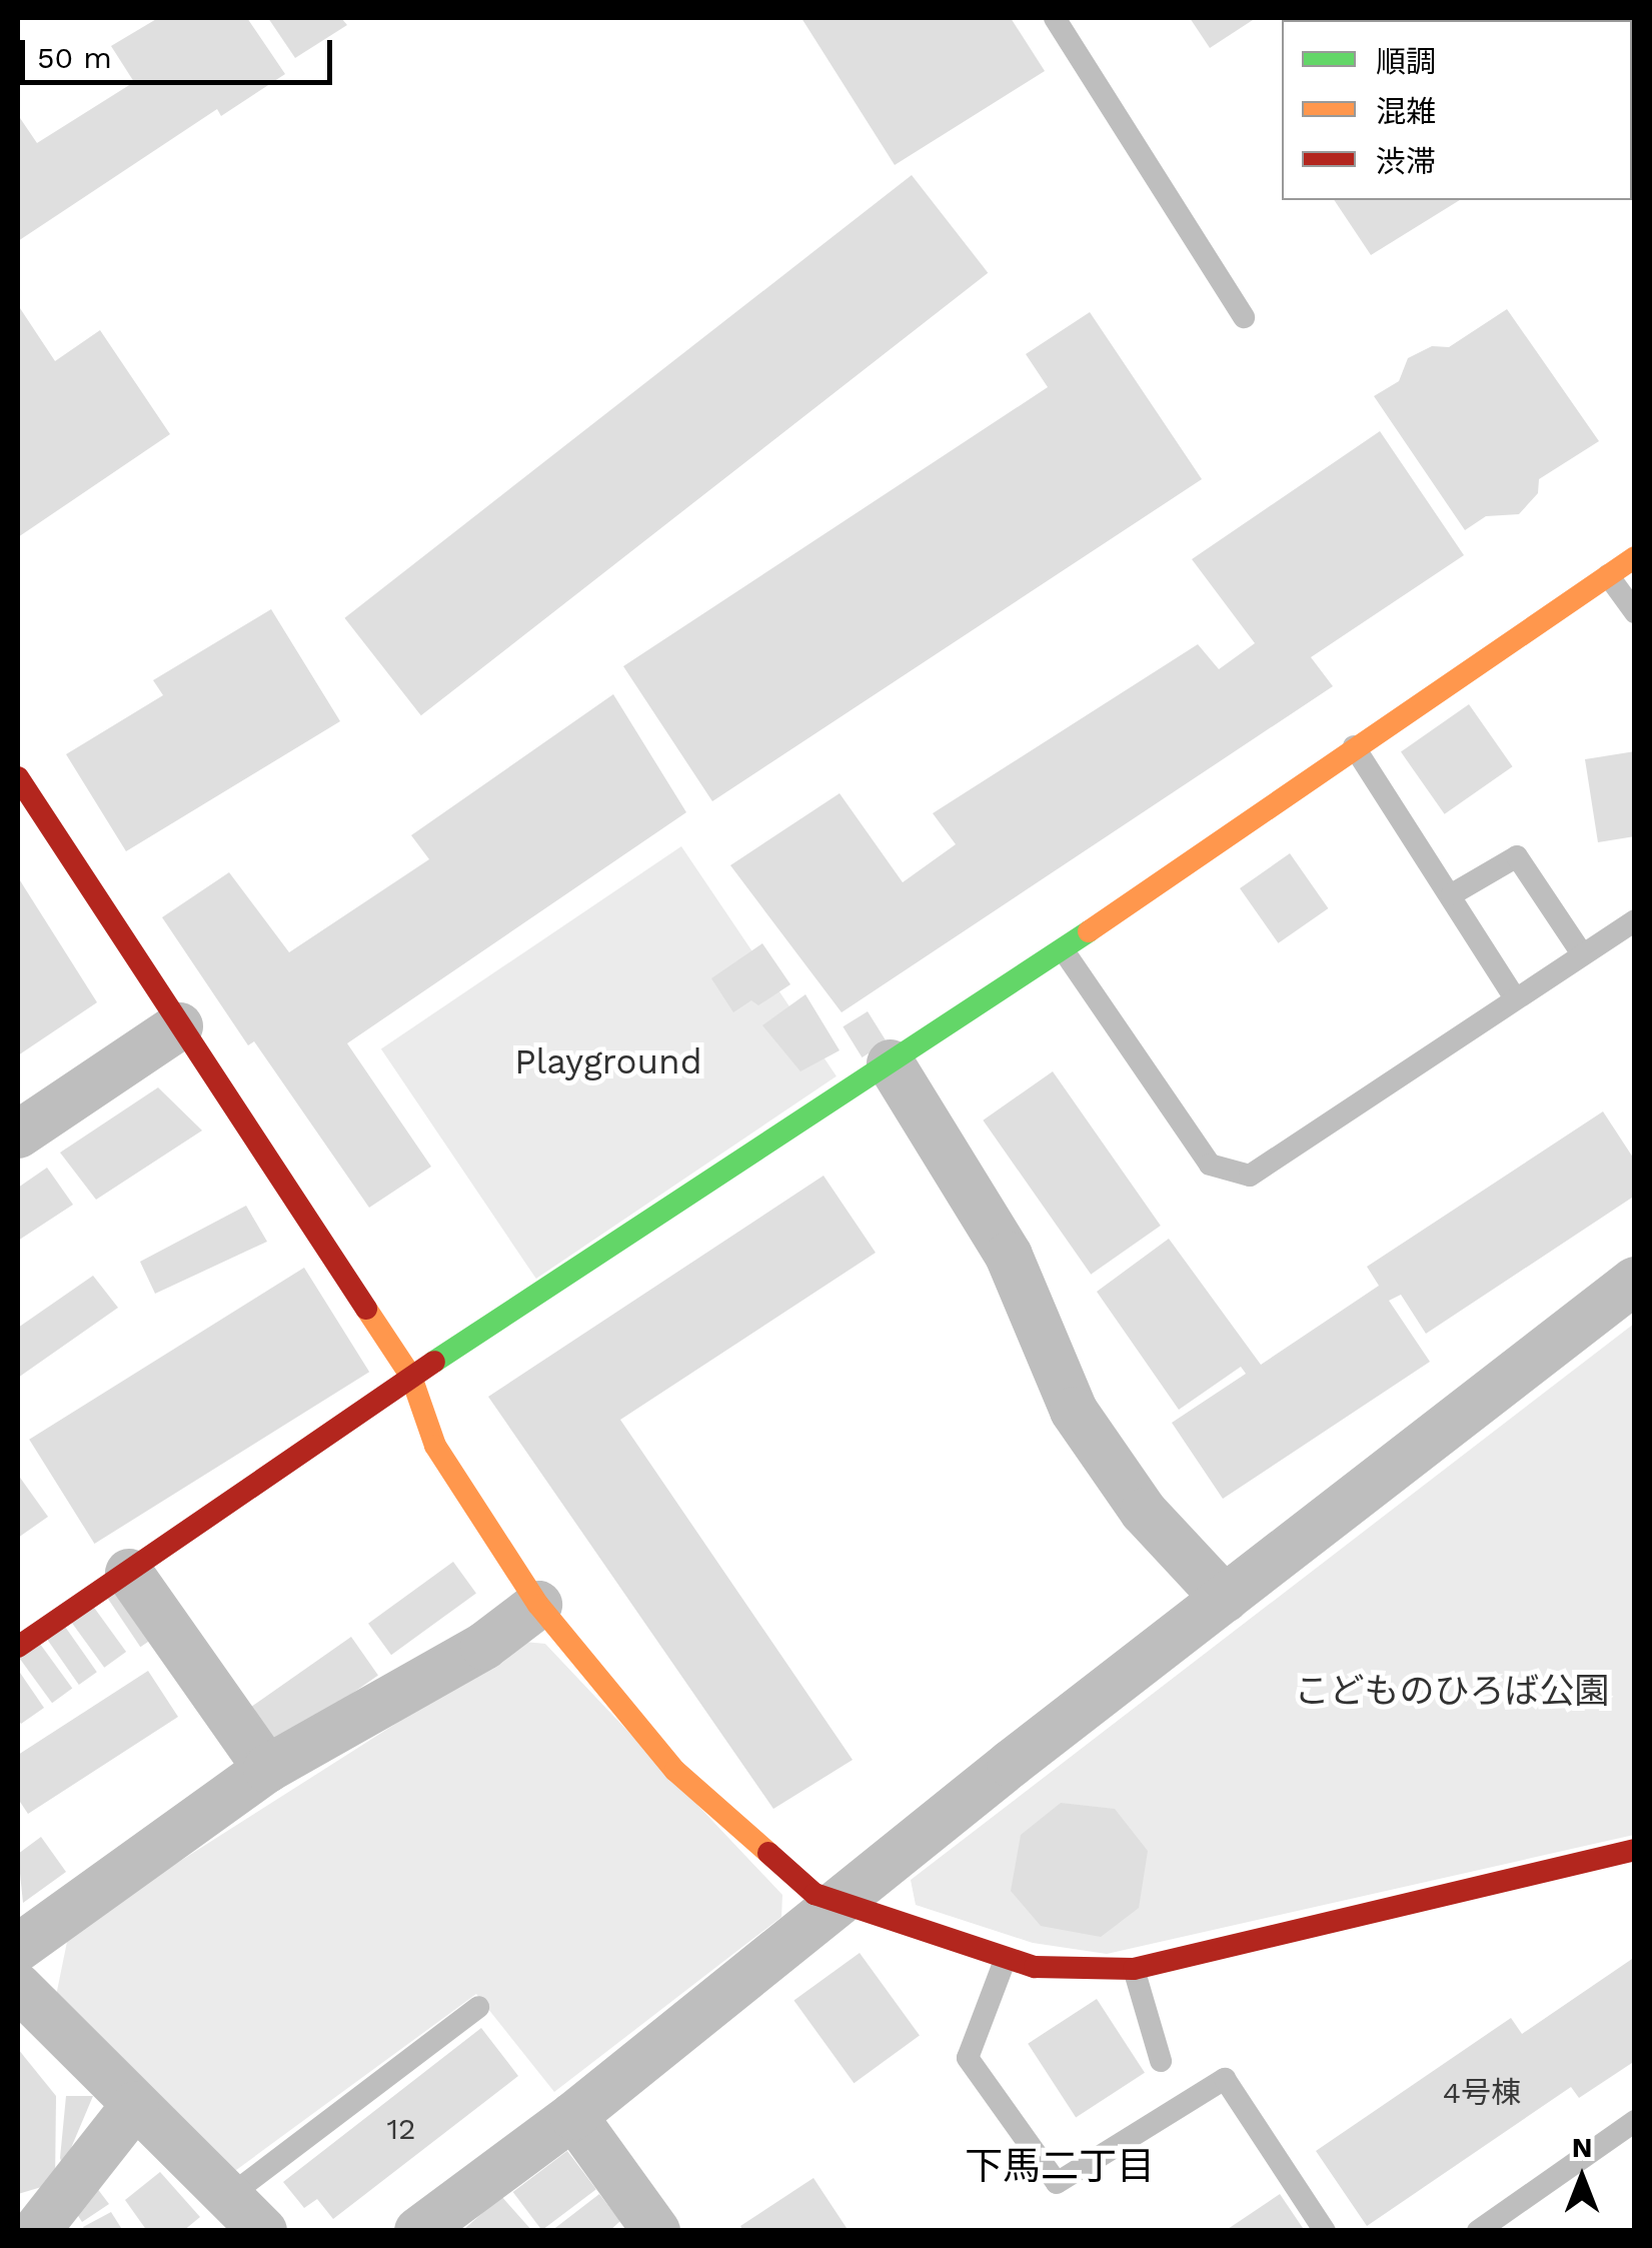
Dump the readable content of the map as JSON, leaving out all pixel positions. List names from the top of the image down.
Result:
{
  "districts": ["下馬二丁目"],
  "parks": ["Playground", "こどものひろば公園"],
  "house_numbers": ["4号棟", "12"],
  "legend": ["順調", "混雑", "渋滞"],
  "scale_bar": "50 m",
  "north": "top"
}
